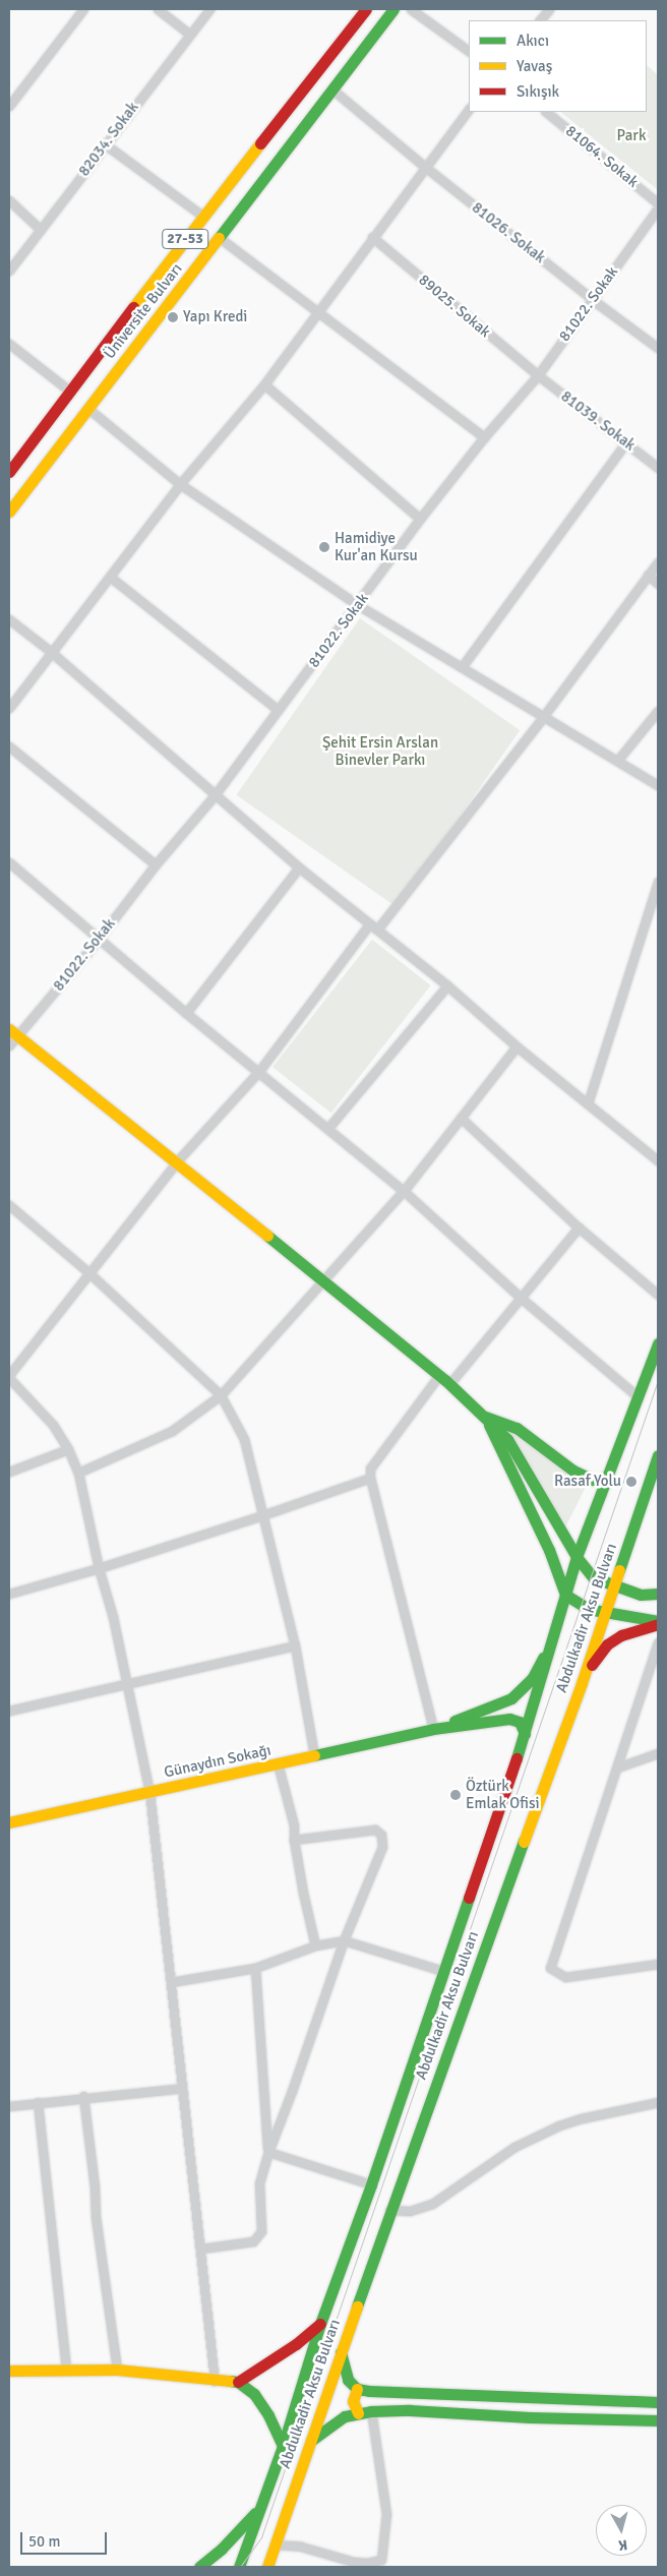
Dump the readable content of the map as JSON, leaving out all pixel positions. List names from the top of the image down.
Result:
{
  "streets": {
    "main road": [
      "27-53",
      "Üniversite Bulvarı",
      "Abdulkadir Aksu Bulvarı",
      "Günaydın Sokağı"
    ],
    "street": [
      "82034. Sokak",
      "81064. Sokak",
      "81026. Sokak",
      "81022. Sokak",
      "89025. Sokak",
      "81039. Sokak"
    ]
  },
  "crossings": [
    ["81026. Sokak", "81022. Sokak"],
    ["81026. Sokak", "Üniversite Bulvarı"],
    ["81022. Sokak", "89025. Sokak"],
    ["81022. Sokak", "81039. Sokak"],
    ["89025. Sokak", "81039. Sokak"]
  ],
  "parks": ["Park", "Şehit Ersin Arslan Binevler Parkı"],
  "places": [
    "Yapı Kredi",
    "Hamidiye Kur'an Kursu",
    "Rasaf Yolu",
    "Öztürk Emlak Ofisi"
  ],
  "legend": ["Akıcı", "Yavaş", "Sıkışık"],
  "scale_bar": "50 m",
  "north": "bottom"
}
